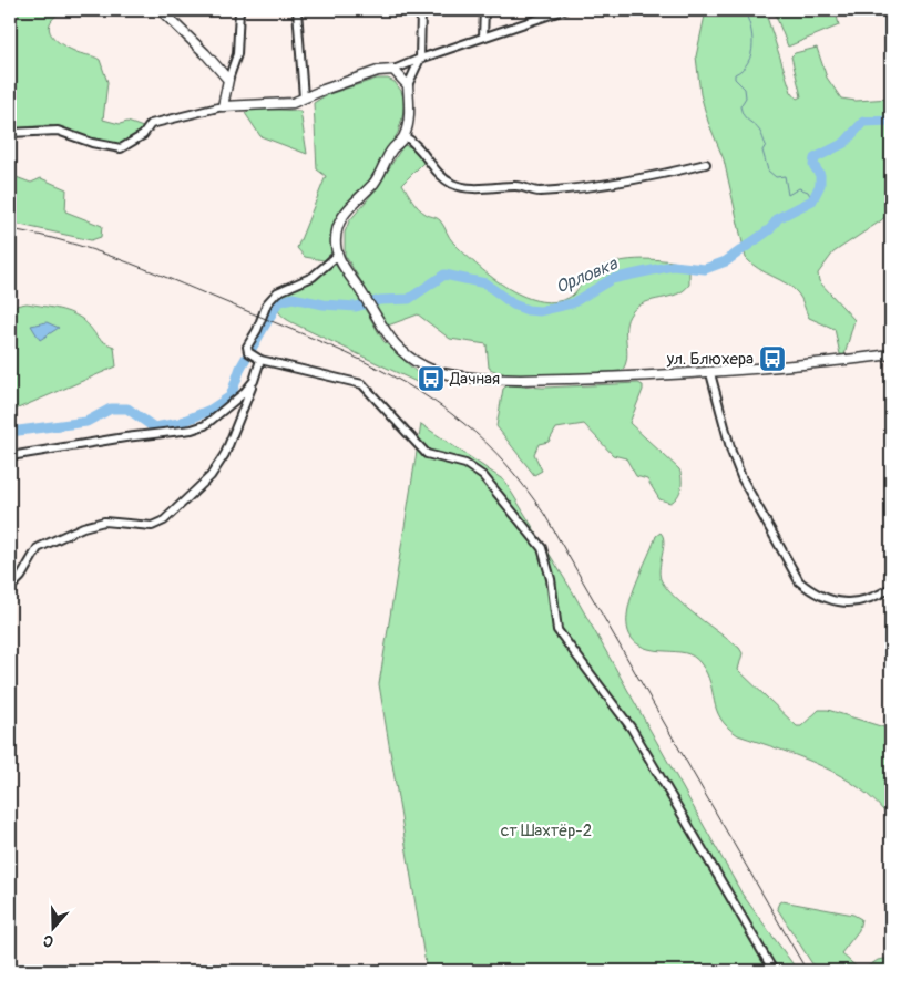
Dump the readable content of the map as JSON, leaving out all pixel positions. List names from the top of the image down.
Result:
{
  "water": ["Орловка"],
  "parks": ["ст Шахтёр-2"],
  "places": {
    "bus stop": ["ул. Блюхера", "Дачная"]
  },
  "north": "bottom"
}
